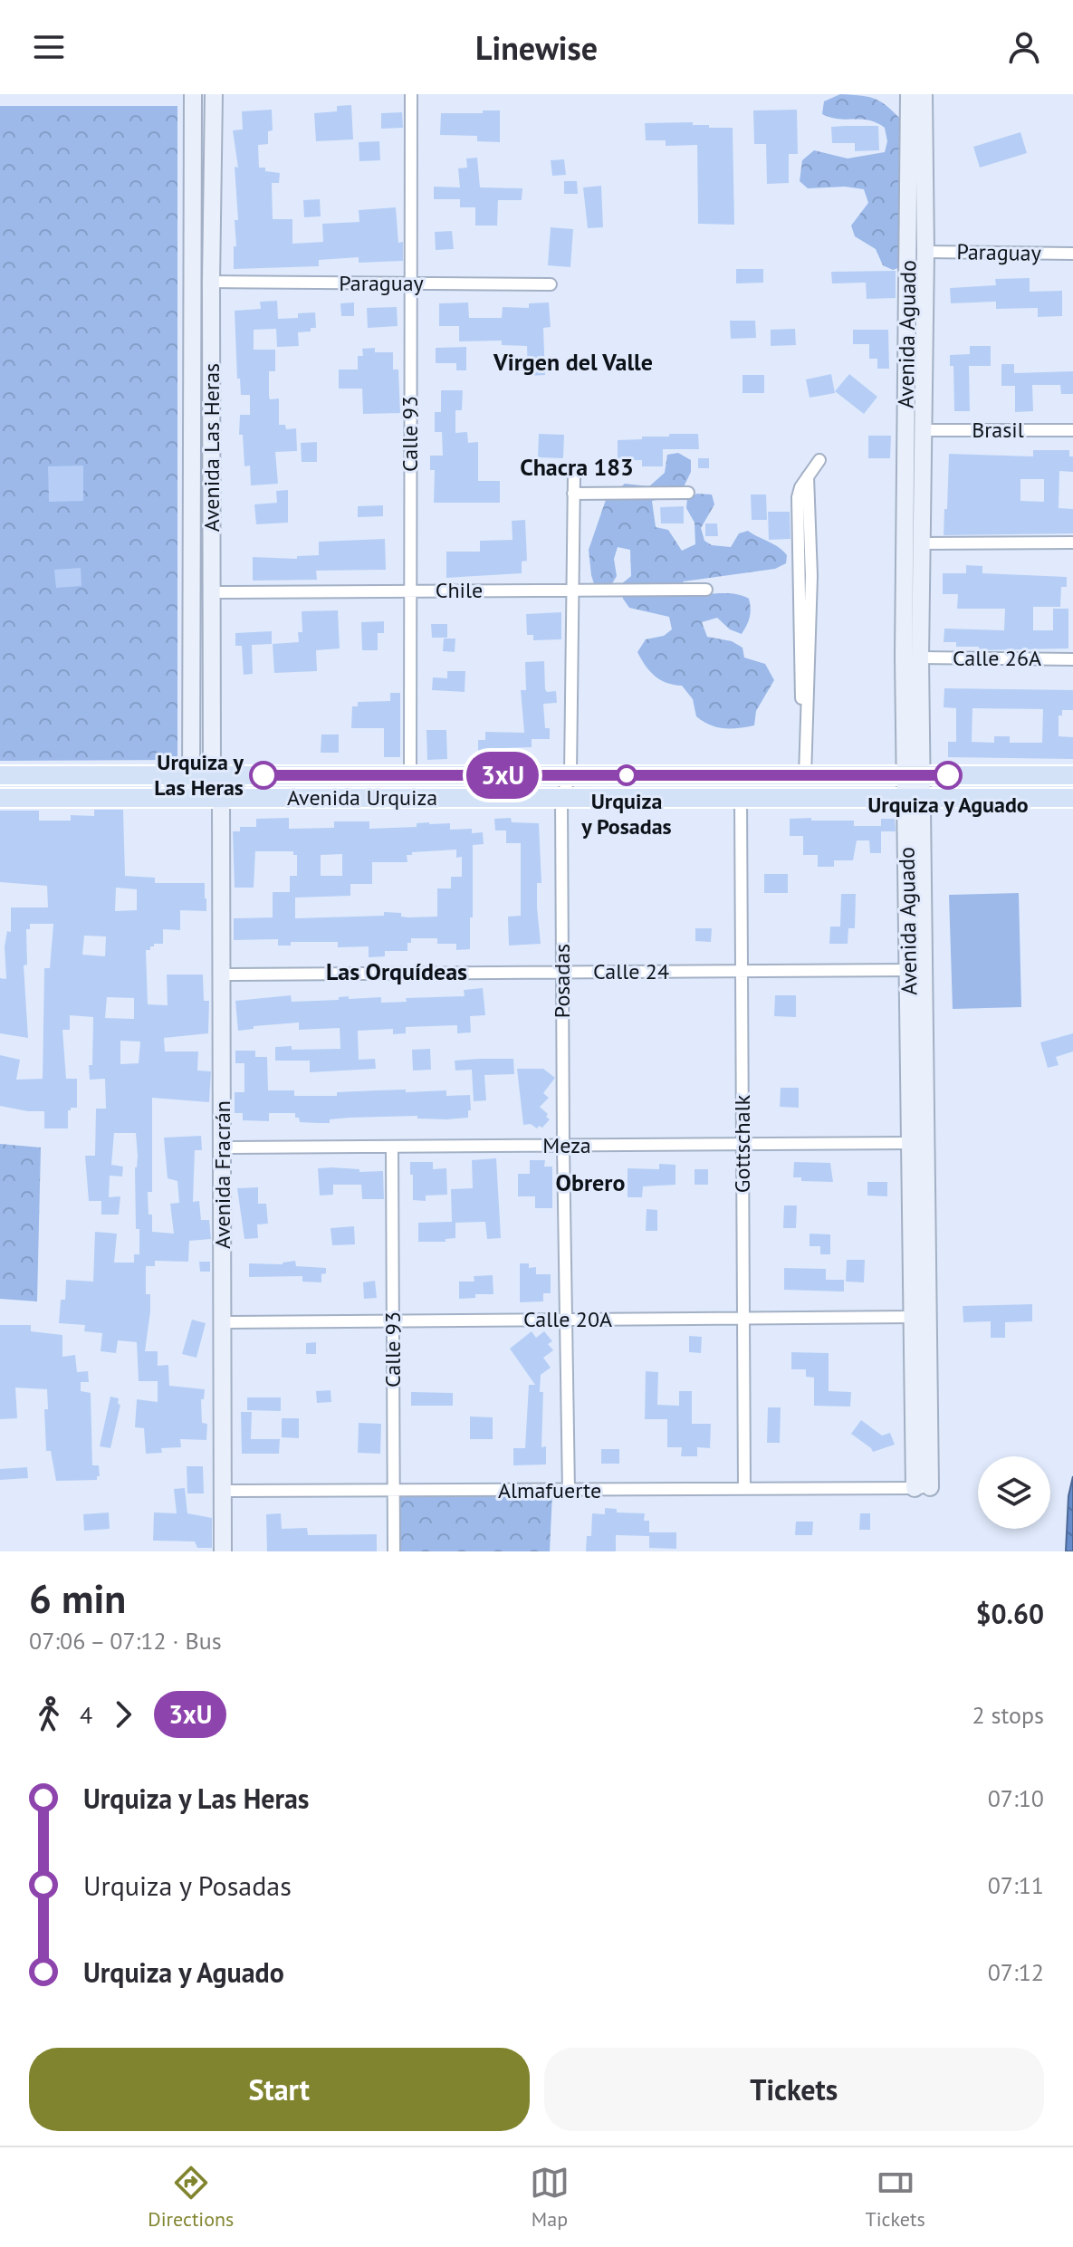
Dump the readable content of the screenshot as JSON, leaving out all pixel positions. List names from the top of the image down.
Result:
{
  "streets": {
    "main road": [
      "Avenida Aguado",
      "Avenida Las Heras",
      "Avenida Urquiza",
      "Avenida Fracrán"
    ],
    "street": [
      "Paraguay",
      "Brasil",
      "Calle 93",
      "Chile",
      "Calle 26A",
      "Calle 24",
      "Posadas",
      "Gottschalk",
      "Meza",
      "Calle 20A",
      "Almafuerte"
    ]
  },
  "crossings": [
    ["Paraguay", "Avenida Aguado"],
    ["Paraguay", "Calle 93"],
    ["Paraguay", "Avenida Las Heras"],
    ["Avenida Aguado", "Brasil"],
    ["Avenida Aguado", "Calle 26A"],
    ["Avenida Aguado", "Avenida Urquiza"],
    ["Avenida Aguado", "Calle 24"],
    ["Avenida Aguado", "Meza"],
    ["Avenida Aguado", "Calle 20A"],
    ["Avenida Aguado", "Almafuerte"],
    ["Calle 93", "Chile"],
    ["Calle 93", "Avenida Urquiza"],
    ["Calle 93", "Meza"],
    ["Calle 93", "Calle 20A"],
    ["Calle 93", "Almafuerte"],
    ["Avenida Las Heras", "Chile"],
    ["Avenida Las Heras", "Avenida Urquiza"],
    ["Avenida Las Heras", "Avenida Fracrán"],
    ["Chile", "Posadas"],
    ["Avenida Urquiza", "Posadas"],
    ["Avenida Urquiza", "Gottschalk"],
    ["Avenida Urquiza", "Avenida Fracrán"],
    ["Calle 24", "Posadas"],
    ["Calle 24", "Gottschalk"],
    ["Calle 24", "Avenida Fracrán"],
    ["Posadas", "Meza"],
    ["Posadas", "Calle 20A"],
    ["Posadas", "Almafuerte"],
    ["Gottschalk", "Meza"],
    ["Gottschalk", "Calle 20A"],
    ["Gottschalk", "Almafuerte"],
    ["Meza", "Avenida Fracrán"],
    ["Avenida Fracrán", "Calle 20A"],
    ["Avenida Fracrán", "Almafuerte"]
  ],
  "districts": [
    "Virgen del Valle",
    "Chacra 183",
    "Las Orquídeas",
    "Obrero"
  ],
  "places": ["Urquiza y Las Heras", "Urquiza y Posadas", "Urquiza y Aguado"],
  "lines": ["bus line 3xU"],
  "page": {
    "header": "Linewise",
    "on_map": "3xU",
    "heading": ["6 min", "07:06 – 07:12 · Bus", "$0.60"],
    "legs": ["4", "3xU", "2 stops"],
    "list": [
      {
        "name": "Urquiza y Las Heras",
        "value": "07:10"
      },
      {
        "name": "Urquiza y Posadas",
        "value": "07:11"
      },
      {
        "name": "Urquiza y Aguado",
        "value": "07:12"
      }
    ],
    "buttons": ["Start", "Tickets"],
    "tabs": ["Directions", "Map", "Tickets"]
  }
}
